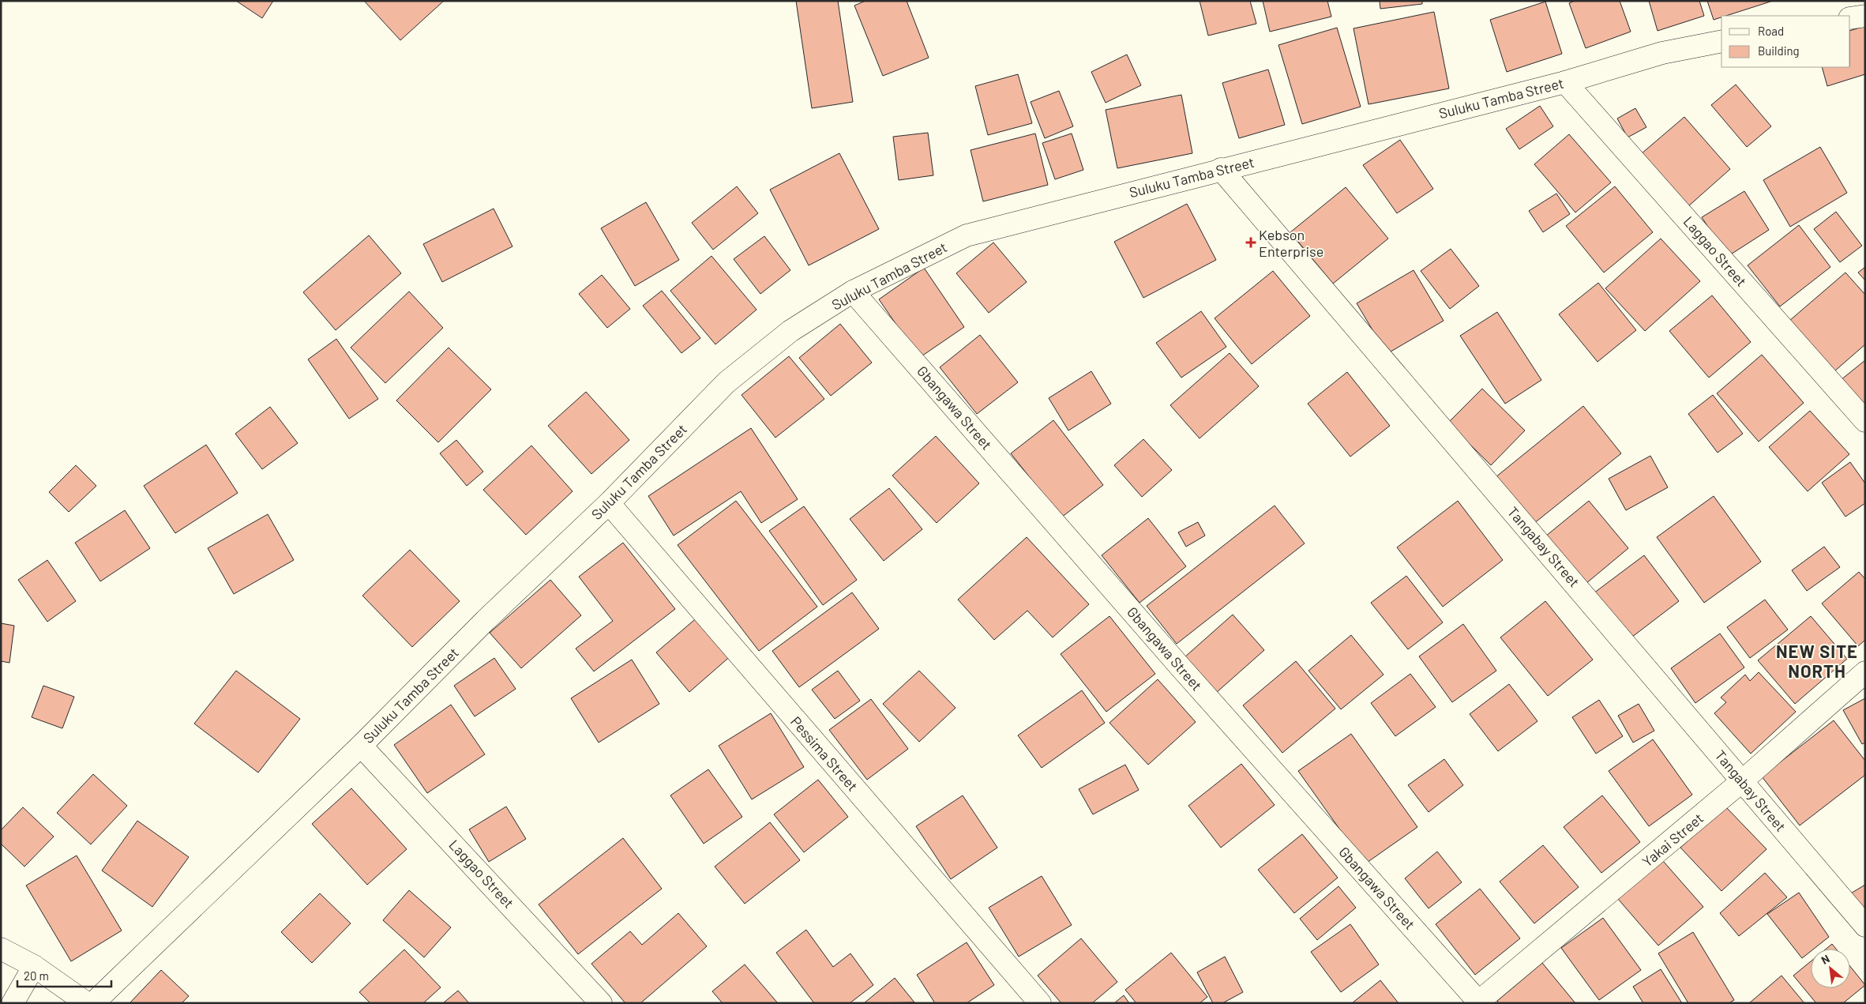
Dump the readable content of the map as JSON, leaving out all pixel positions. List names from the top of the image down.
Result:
{
  "streets": {
    "street": [
      "Suluku Tamba Street",
      "Laggao Street",
      "Gbangawa Street",
      "Tangabay Street",
      "Pessima Street",
      "Yakai Street"
    ]
  },
  "crossings": [
    ["Suluku Tamba Street", "Laggao Street"],
    ["Suluku Tamba Street", "Gbangawa Street"],
    ["Suluku Tamba Street", "Tangabay Street"],
    ["Suluku Tamba Street", "Pessima Street"],
    ["Gbangawa Street", "Yakai Street"],
    ["Tangabay Street", "Yakai Street"]
  ],
  "districts": ["NEW SITE NORTH"],
  "places": {
    "health": ["Kebson Enterprise"]
  },
  "legend": ["Road", "Building"],
  "scale_bar": "20 m",
  "north": "top left"
}
